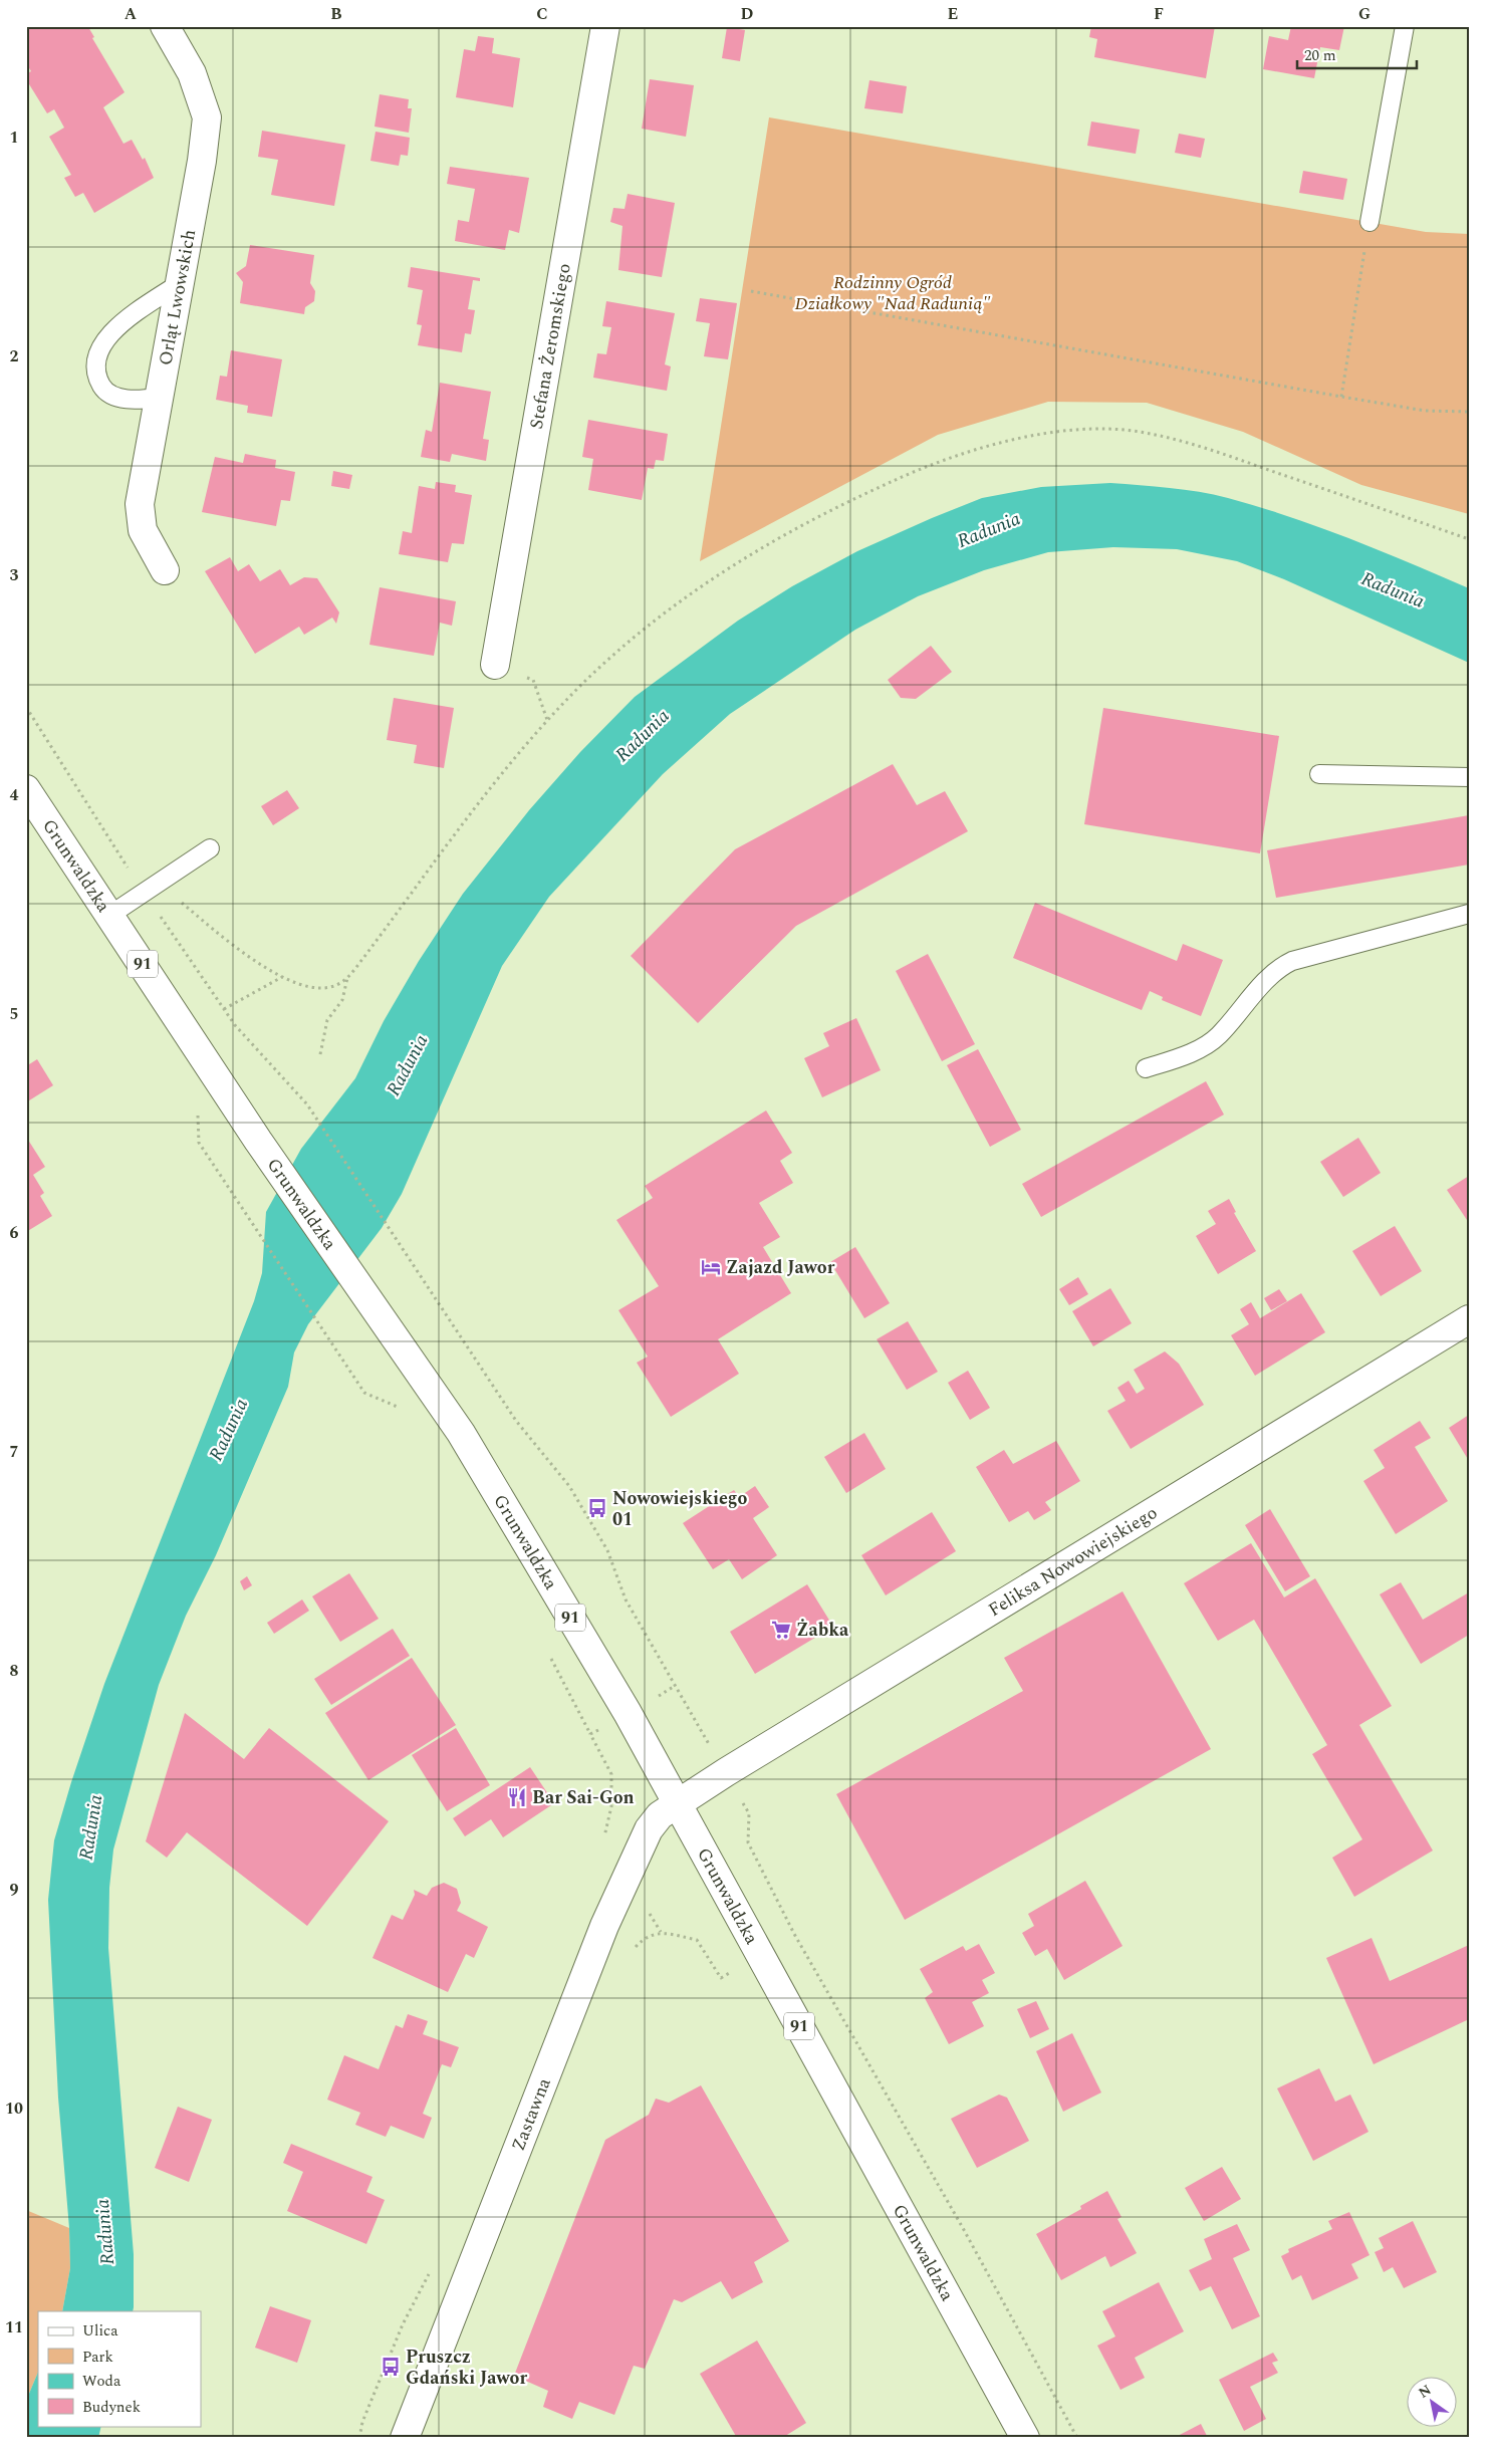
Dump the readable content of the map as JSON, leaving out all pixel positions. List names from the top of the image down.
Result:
{
  "streets": {
    "main road": [
      "Orląt Lwowskich",
      "Stefana Żeromskiego",
      "Grunwaldzka",
      "91",
      "Feliksa Nowowiejskiego",
      "Zastawna"
    ]
  },
  "crossings": [
    ["Grunwaldzka", "Feliksa Nowowiejskiego"],
    ["Grunwaldzka", "Zastawna"],
    ["Feliksa Nowowiejskiego", "Zastawna"]
  ],
  "water": ["Radunia"],
  "parks": ["Rodzinny Ogród Działkowy \"Nad Radunią\""],
  "places": {
    "hotel": ["Zajazd Jawor"],
    "bus stop": ["Nowowiejskiego 01", "Pruszcz Gdański Jawor"],
    "supermarket": ["Żabka"],
    "restaurant": ["Bar Sai-Gon"]
  },
  "legend": [
    "Ulica",
    "Park",
    "Woda",
    "Budynek"
  ],
  "scale_bar": "20 m",
  "north": "top left",
  "grid": {
    "columns": [
      "A",
      "B",
      "C",
      "D",
      "E",
      "F",
      "G"
    ],
    "rows": [
      "1",
      "2",
      "3",
      "4",
      "5",
      "6",
      "7",
      "8",
      "9",
      "10",
      "11"
    ]
  }
}
